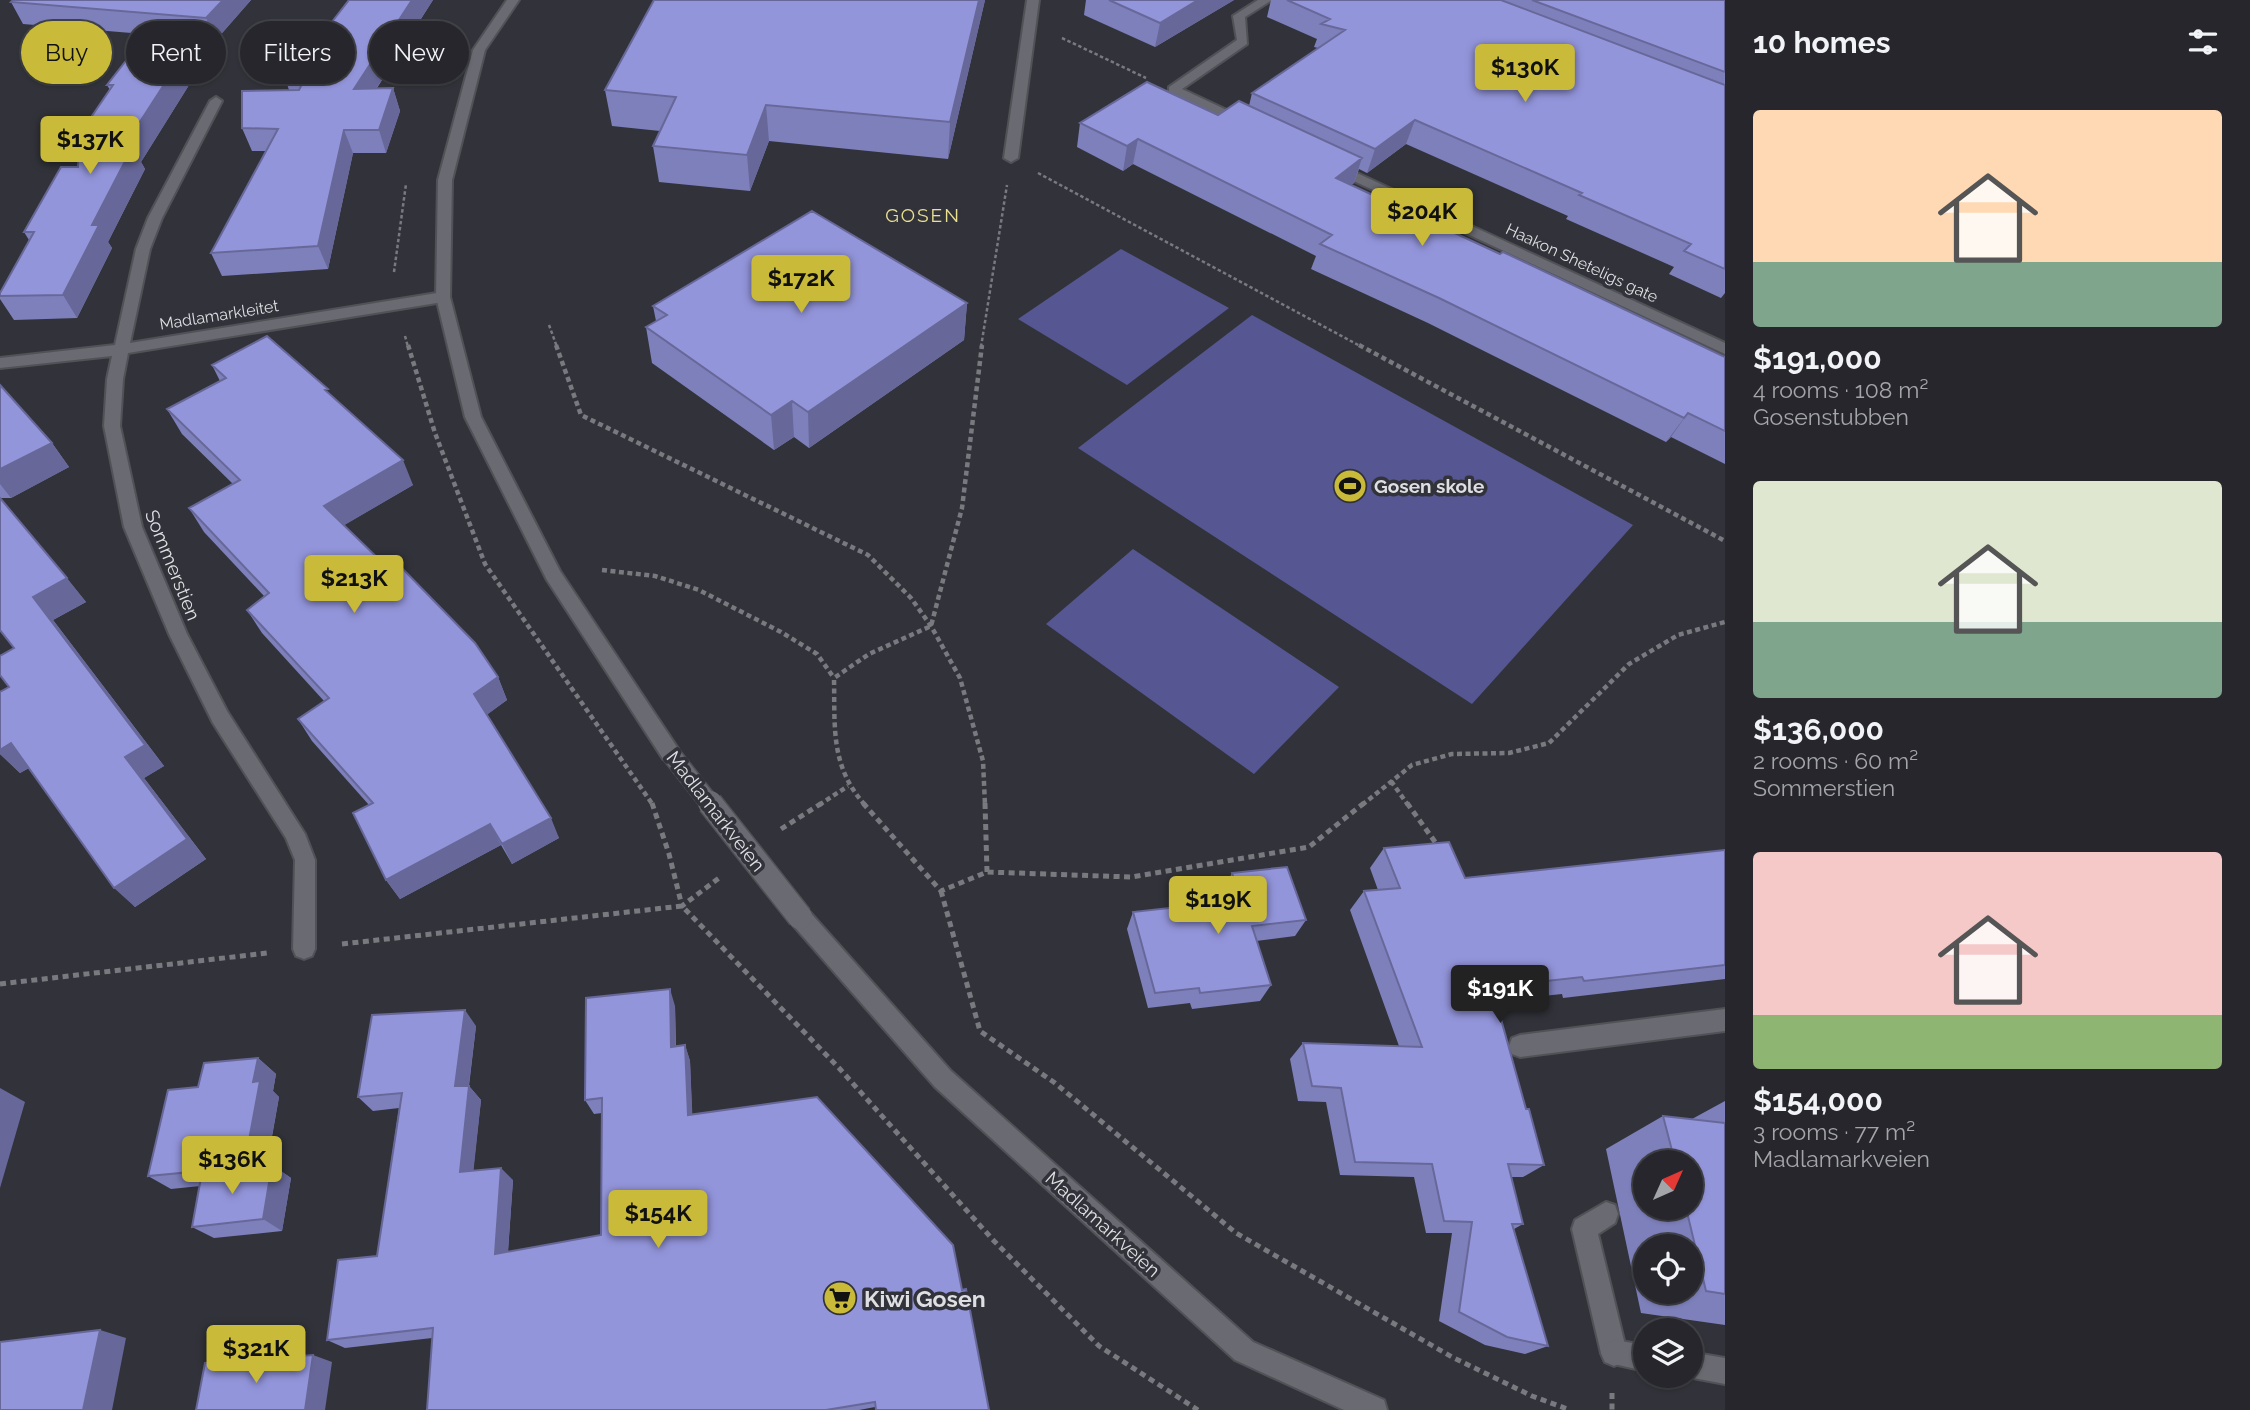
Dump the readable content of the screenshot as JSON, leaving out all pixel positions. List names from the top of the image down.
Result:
{
  "streets": {
    "street": [
      "Haakon Sheteligs gate",
      "Madlamarkleitet",
      "Sommerstien",
      "Madlamarkveien"
    ]
  },
  "crossings": [
    ["Madlamarkleitet", "Sommerstien"],
    ["Madlamarkleitet", "Madlamarkveien"]
  ],
  "districts": ["GOSEN"],
  "places": {
    "sports": ["Gosen skole"],
    "supermarket": ["Kiwi Gosen"]
  },
  "north": "top right",
  "page": {
    "heading": "10 homes",
    "chip": [
      "Buy",
      "Rent",
      "Filters",
      "New"
    ],
    "price": [
      "$130K",
      "$137K",
      "$204K",
      "$172K",
      "$213K",
      "$119K",
      "$191K",
      "$136K",
      "$154K",
      "$321K"
    ],
    "list": [
      {
        "name": "$191,000",
        "note": "4 rooms · 108 m² · Gosenstubben"
      },
      {
        "name": "$136,000",
        "note": "2 rooms · 60 m² · Sommerstien"
      },
      {
        "name": "$154,000",
        "note": "3 rooms · 77 m² · Madlamarkveien"
      }
    ]
  }
}
